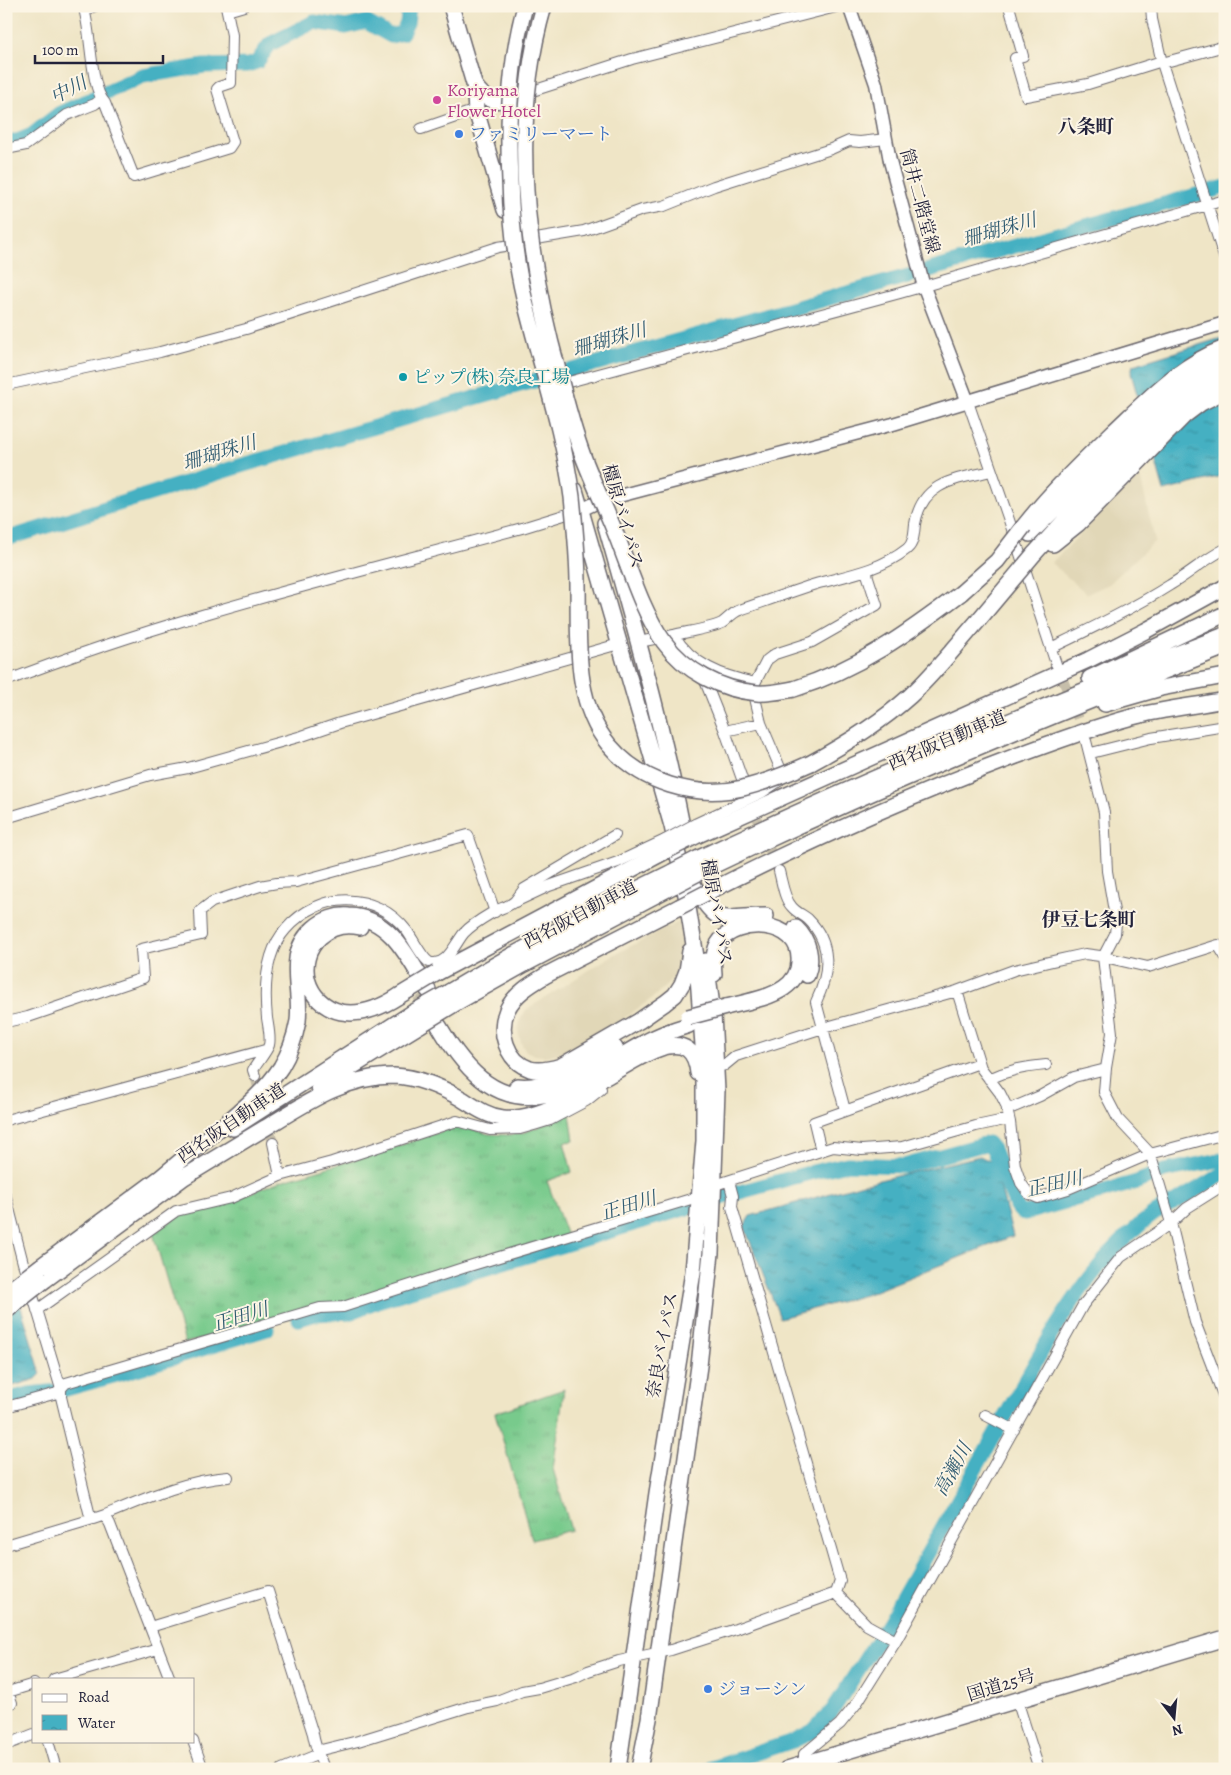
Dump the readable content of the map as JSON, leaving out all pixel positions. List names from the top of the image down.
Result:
{
  "streets": {
    "highway": [
      "橿原バイパス",
      "西名阪自動車道",
      "奈良バイパス",
      "国道25号"
    ],
    "main road": ["筒井二階堂線"]
  },
  "crossings": [
    ["橿原バイパス", "奈良バイパス"]
  ],
  "districts": ["八条町", "伊豆七条町"],
  "water": [
    "中川",
    "珊瑚珠川",
    "正田川",
    "高瀬川"
  ],
  "places": [
    "Koriyama Flower Hotel",
    "ファミリーマート",
    "ピップ(株) 奈良工場",
    "ジョーシン"
  ],
  "legend": ["Road", "Water"],
  "scale_bar": "100 m",
  "north": "bottom"
}
